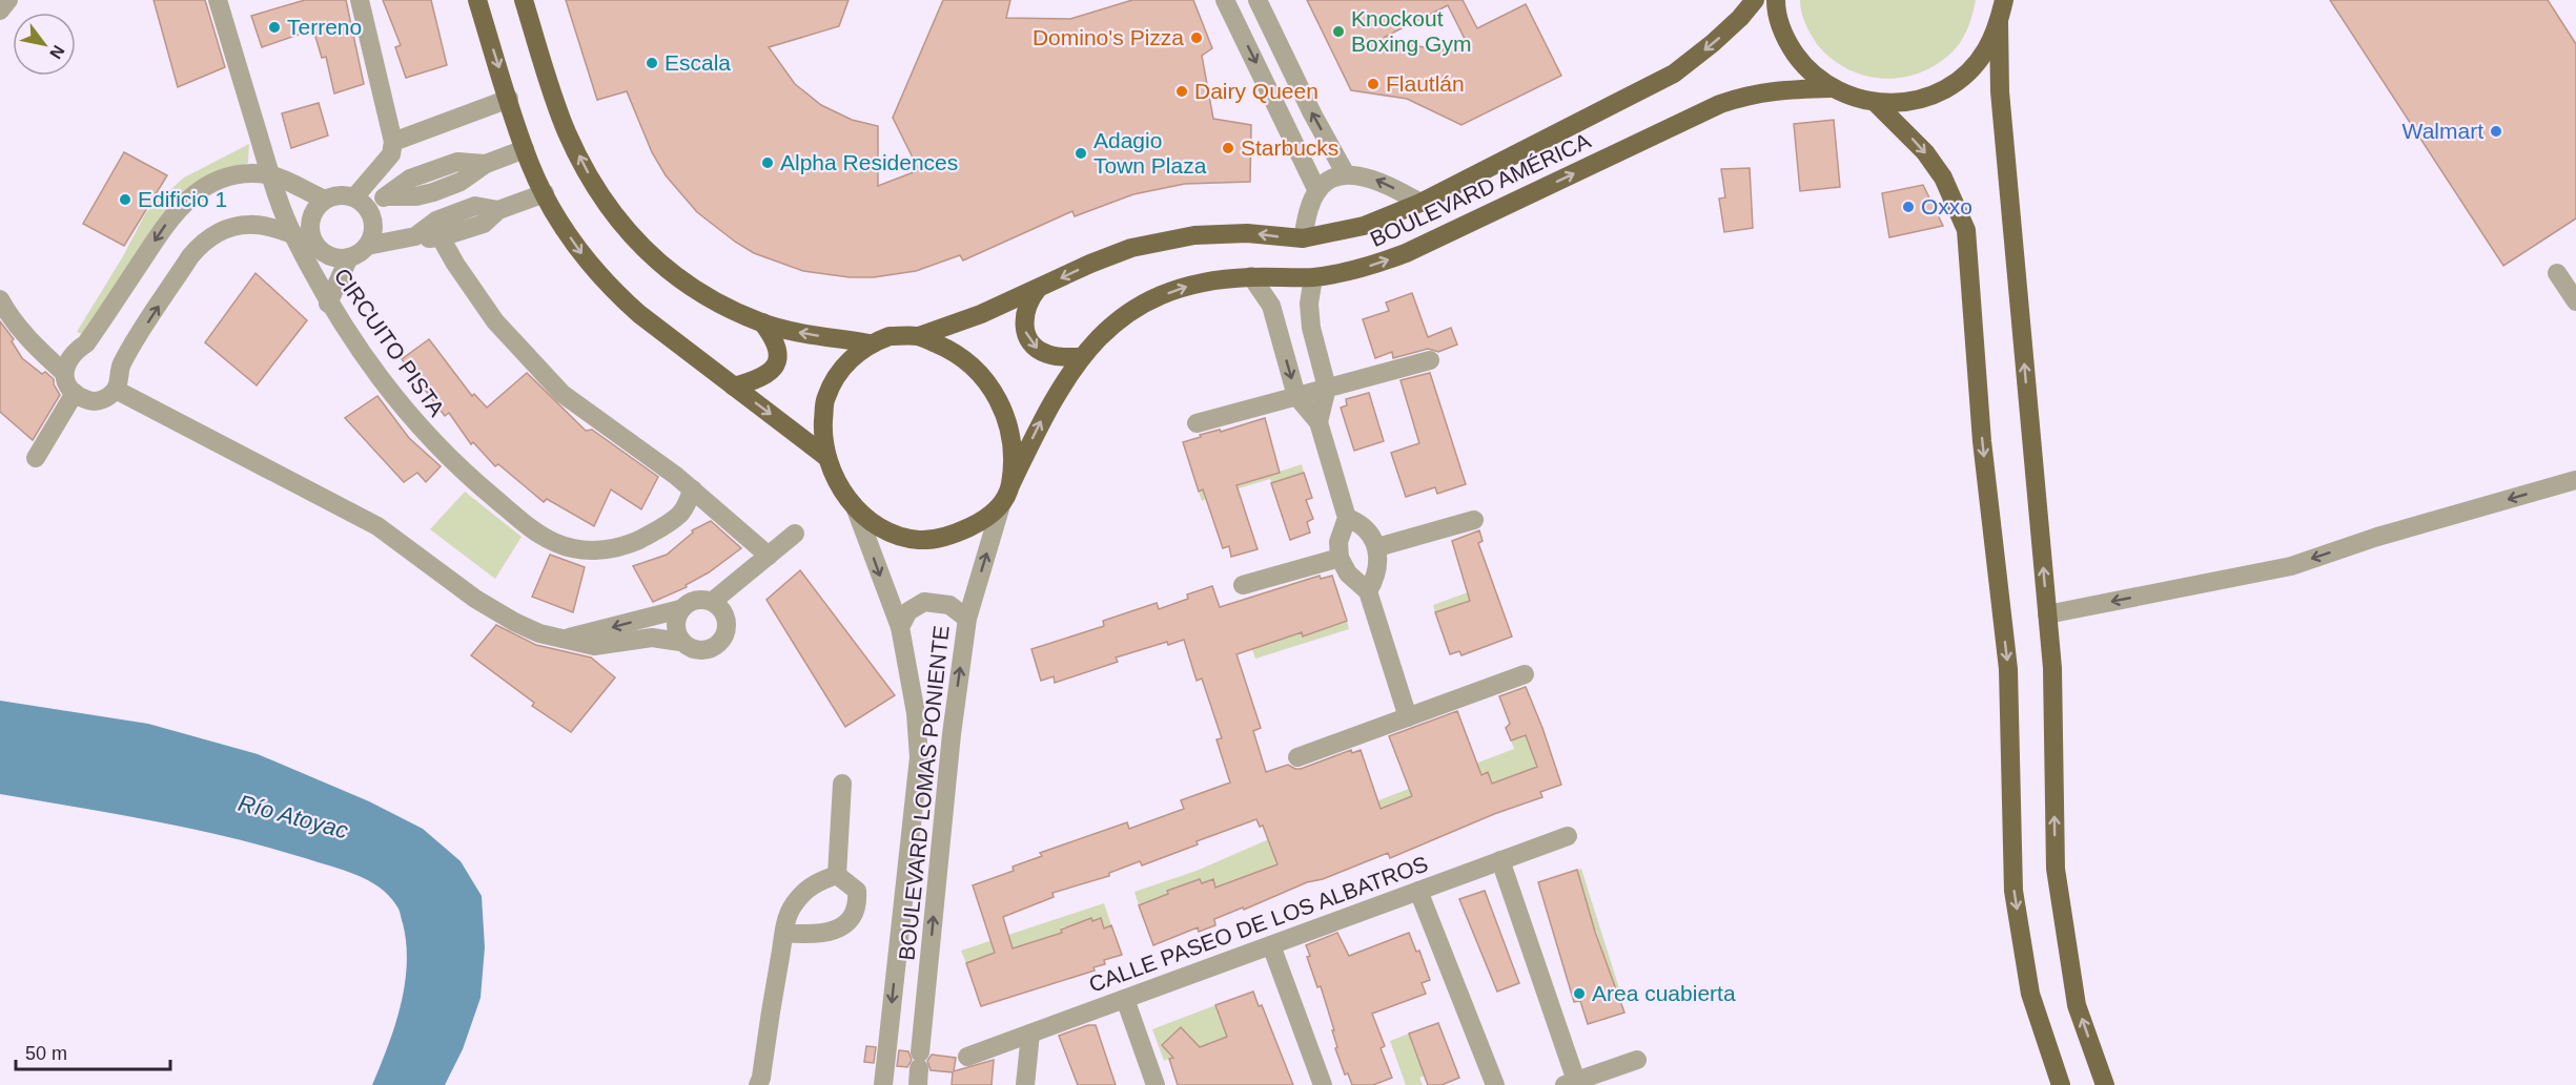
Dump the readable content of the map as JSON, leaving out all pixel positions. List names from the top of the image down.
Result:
{
  "streets": {
    "main road": ["BOULEVARD AMÉRICA"],
    "street": ["CIRCUITO PISTA", "BOULEVARD LOMAS PONIENTE", "CALLE PASEO DE LOS ALBATROS"]
  },
  "crossings": [
    ["BOULEVARD AMÉRICA", "BOULEVARD LOMAS PONIENTE"]
  ],
  "water": ["Río Atoyac"],
  "places": [
    "Terreno",
    "Knockout Boxing Gym",
    "Domino's Pizza",
    "Escala",
    "Flautlán",
    "Dairy Queen",
    "Walmart",
    "Starbucks",
    "Adagio Town Plaza",
    "Alpha Residences",
    "Edificio 1",
    "Oxxo",
    "Area cuabierta"
  ],
  "scale_bar": "50 m",
  "north": "bottom right"
}
